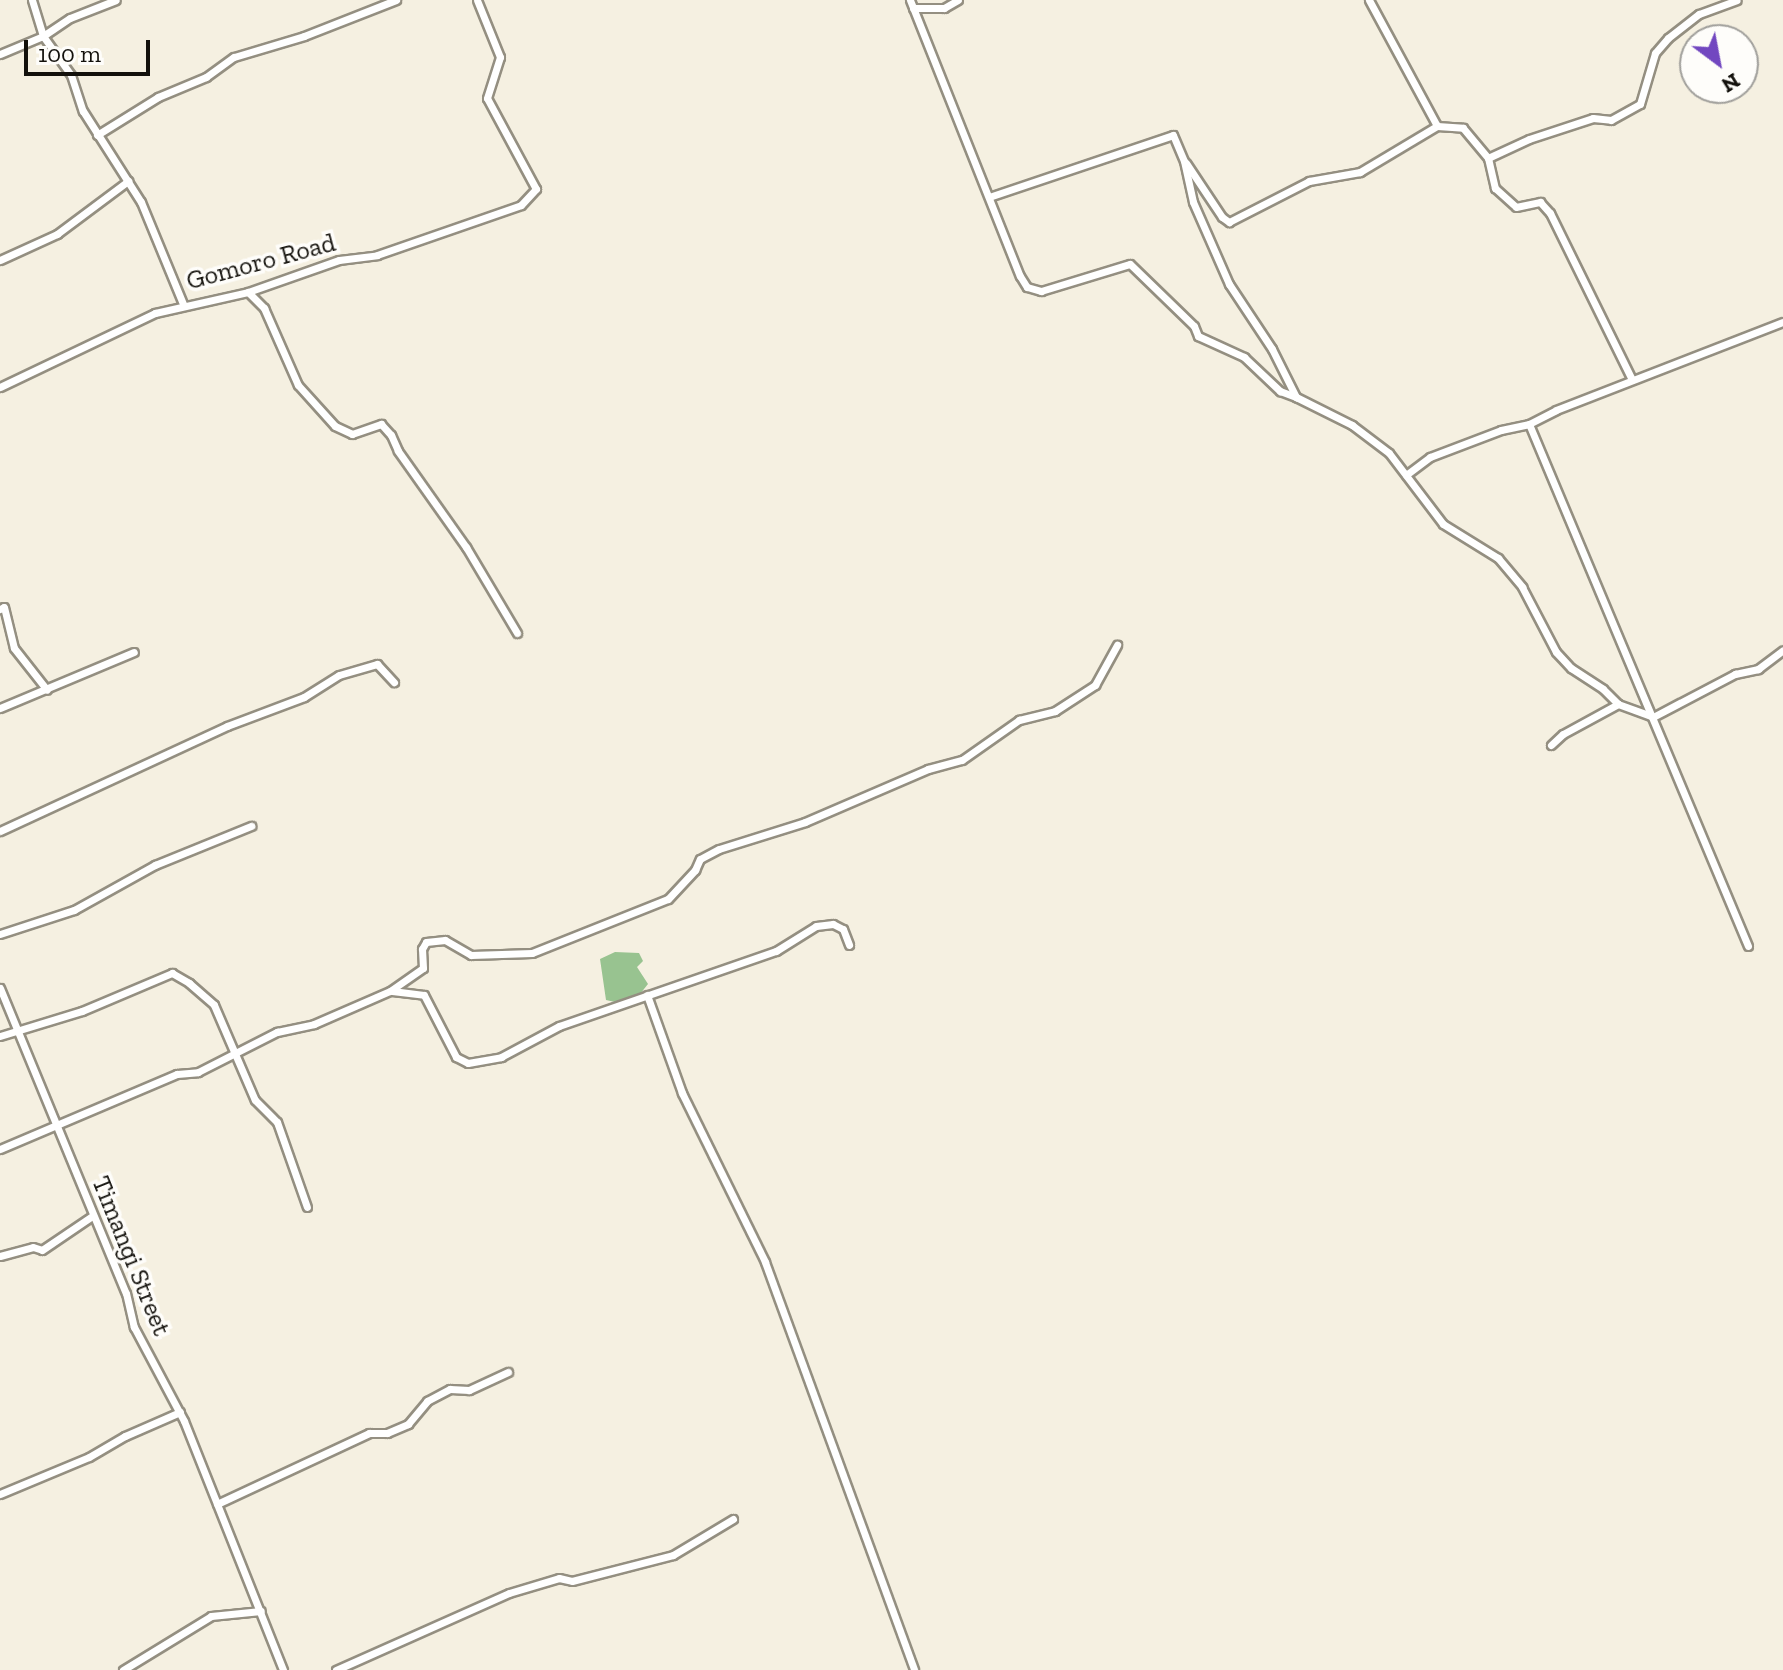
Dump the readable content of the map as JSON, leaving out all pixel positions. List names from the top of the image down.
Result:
{
  "streets": {
    "street": ["Gomoro Road", "Timangi Street"]
  },
  "scale_bar": "100 m",
  "north": "bottom right"
}
